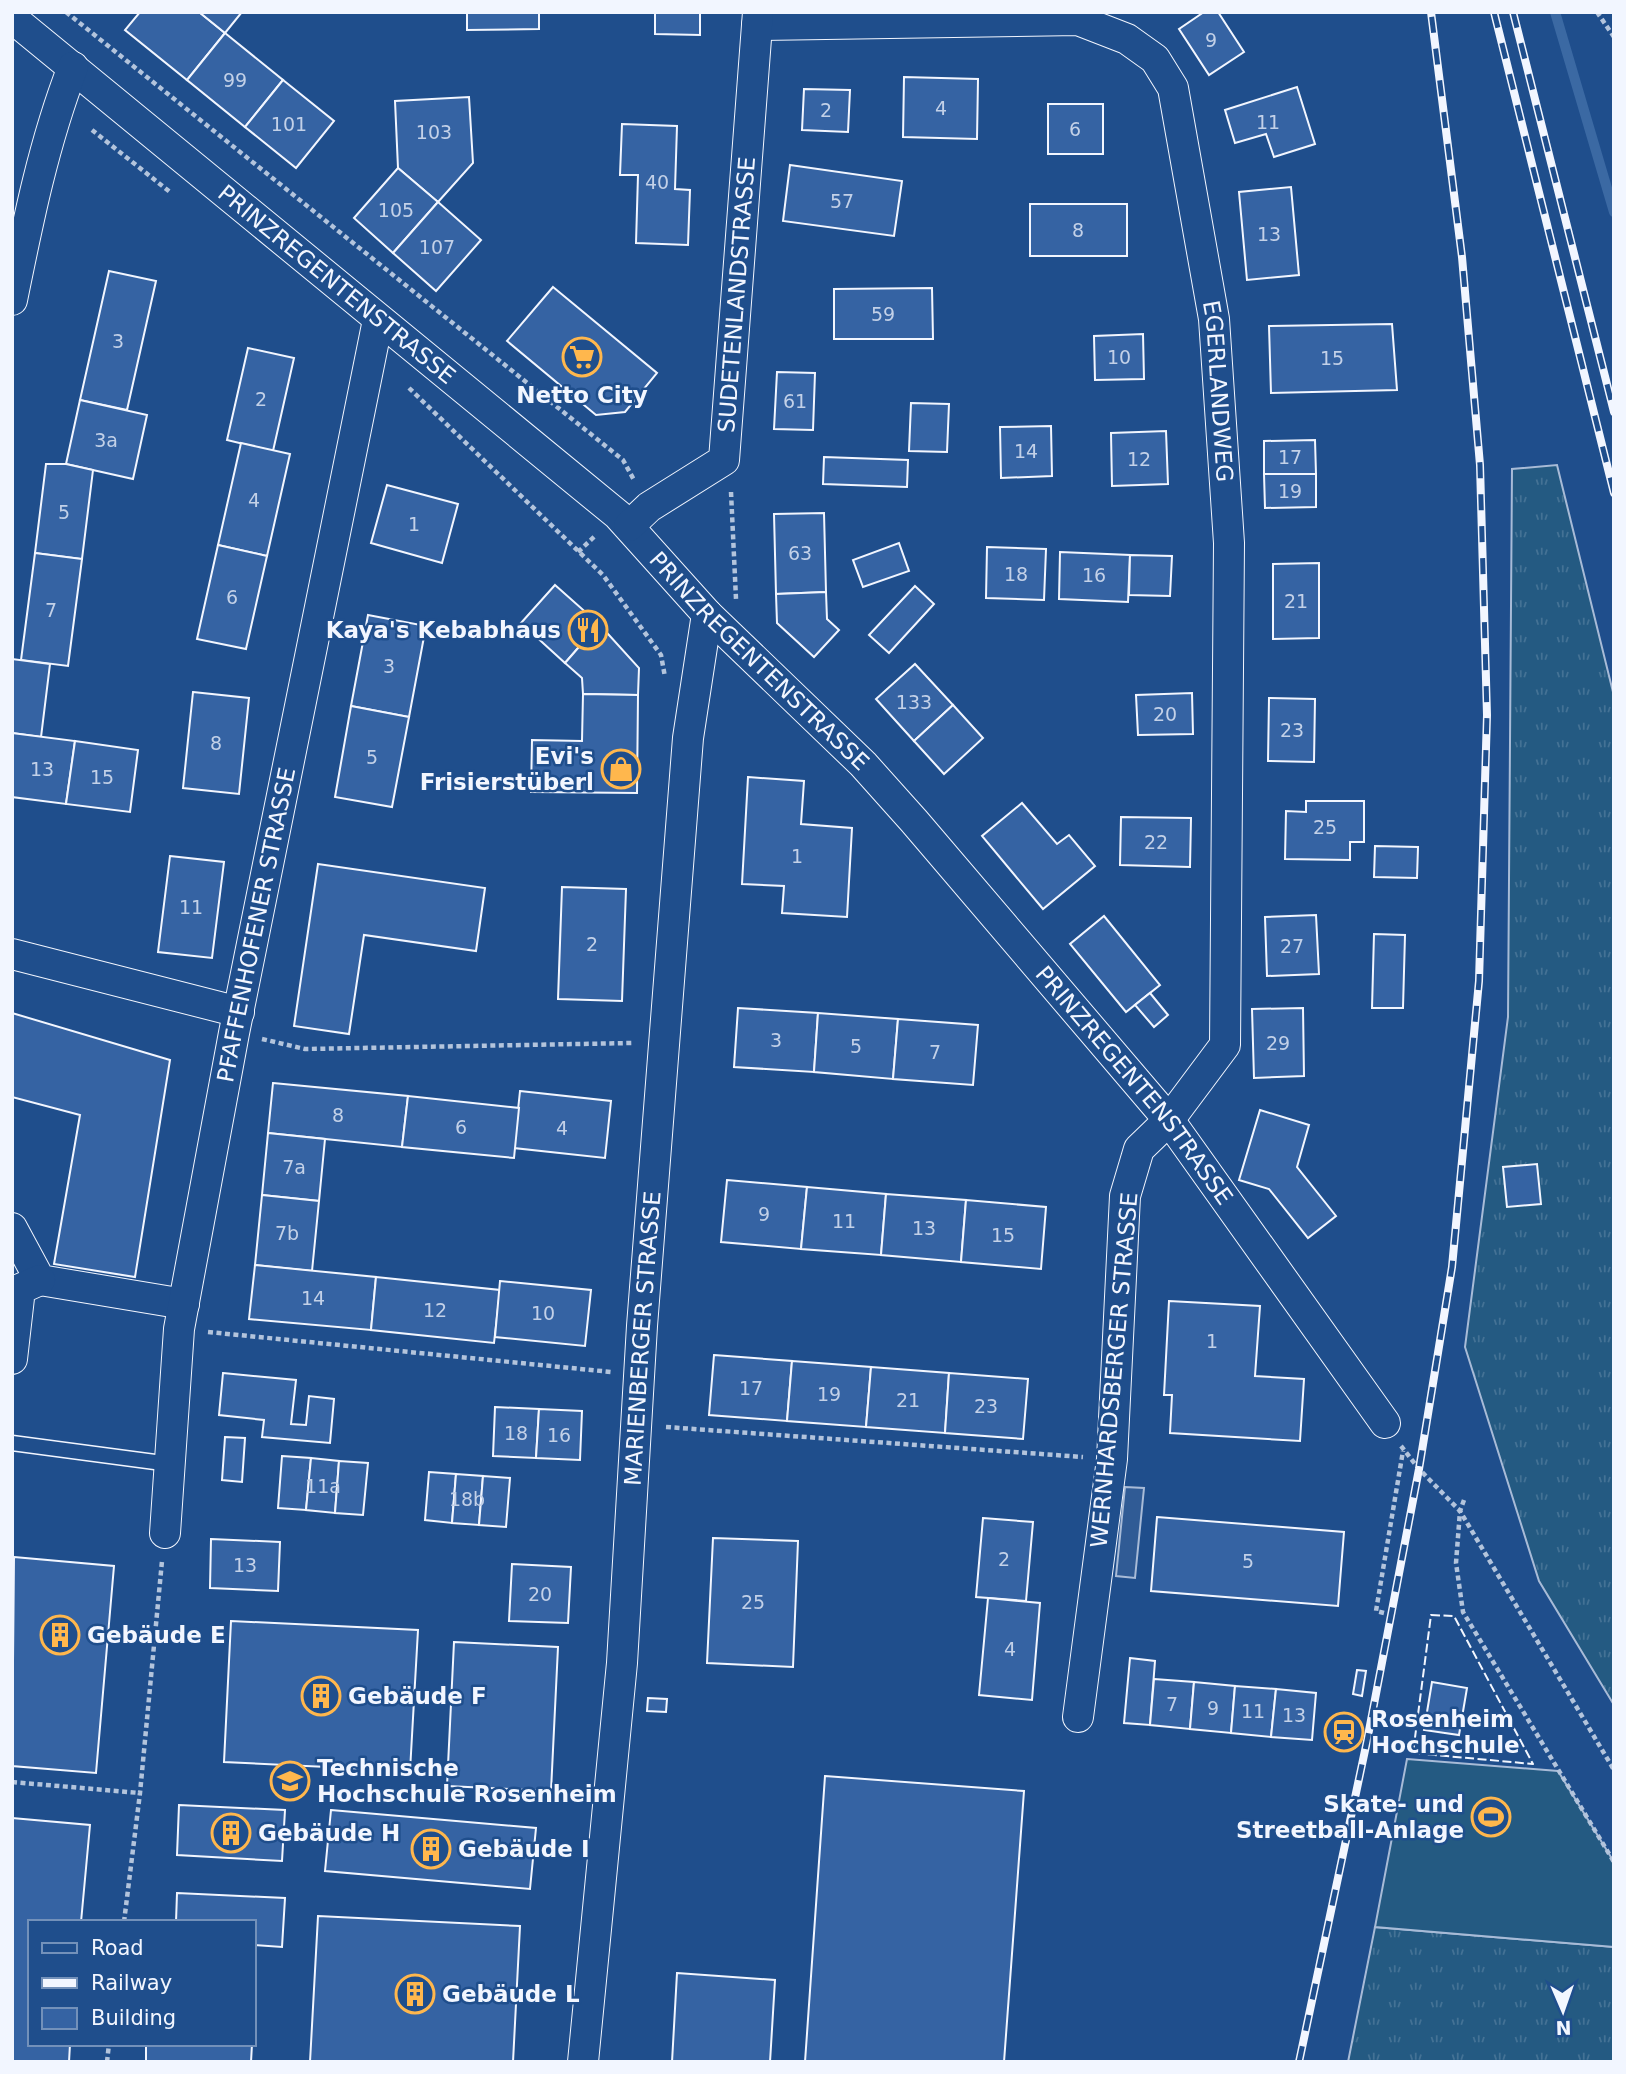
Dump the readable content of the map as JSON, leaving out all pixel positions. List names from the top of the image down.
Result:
{
  "streets": {
    "street": [
      "PRINZREGENTENSTRASSE",
      "SUDETENLANDSTRASSE",
      "EGERLANDWEG",
      "PFAFFENHOFENER STRASSE",
      "MARIENBERGER STRASSE",
      "WERNHARDSBERGER STRASSE"
    ]
  },
  "crossings": [
    ["PRINZREGENTENSTRASSE", "SUDETENLANDSTRASSE"],
    ["PRINZREGENTENSTRASSE", "EGERLANDWEG"],
    ["PRINZREGENTENSTRASSE", "PFAFFENHOFENER STRASSE"],
    ["PRINZREGENTENSTRASSE", "MARIENBERGER STRASSE"],
    ["PRINZREGENTENSTRASSE", "WERNHARDSBERGER STRASSE"],
    ["SUDETENLANDSTRASSE", "EGERLANDWEG"],
    ["EGERLANDWEG", "WERNHARDSBERGER STRASSE"]
  ],
  "places": {
    "supermarket": ["Netto City"],
    "restaurant": ["Kaya's Kebabhaus"],
    "shop": ["Evi's Frisierstüberl"],
    "building": [
      "Gebäude E",
      "Gebäude F",
      "Gebäude H",
      "Gebäude I",
      "Gebäude L"
    ],
    "station": ["Rosenheim Hochschule"],
    "school or university": ["Technische Hochschule Rosenheim"],
    "sports": ["Skate- und Streetball-Anlage"]
  },
  "house_numbers": [
    "9",
    "99",
    "4",
    "2",
    "11",
    "101",
    "6",
    "103",
    "40",
    "57",
    "105",
    "8",
    "13",
    "107",
    "59",
    "3",
    "10",
    "15",
    "2",
    "61",
    "3a",
    "14",
    "17",
    "12",
    "19",
    "4",
    "5",
    "1",
    "63",
    "18",
    "16",
    "6",
    "21",
    "7",
    "3",
    "133",
    "20",
    "23",
    "8",
    "5",
    "13",
    "15",
    "25",
    "22",
    "1",
    "11",
    "2",
    "27",
    "3",
    "29",
    "5",
    "7",
    "8",
    "6",
    "4",
    "7a",
    "9",
    "11",
    "13",
    "7b",
    "15",
    "14",
    "12",
    "10",
    "1",
    "17",
    "19",
    "21",
    "23",
    "18",
    "16",
    "11a",
    "18b",
    "2",
    "5",
    "13",
    "20",
    "25",
    "4",
    "7",
    "9",
    "11",
    "13"
  ],
  "legend": ["Road", "Railway", "Building"],
  "north": "bottom"
}
